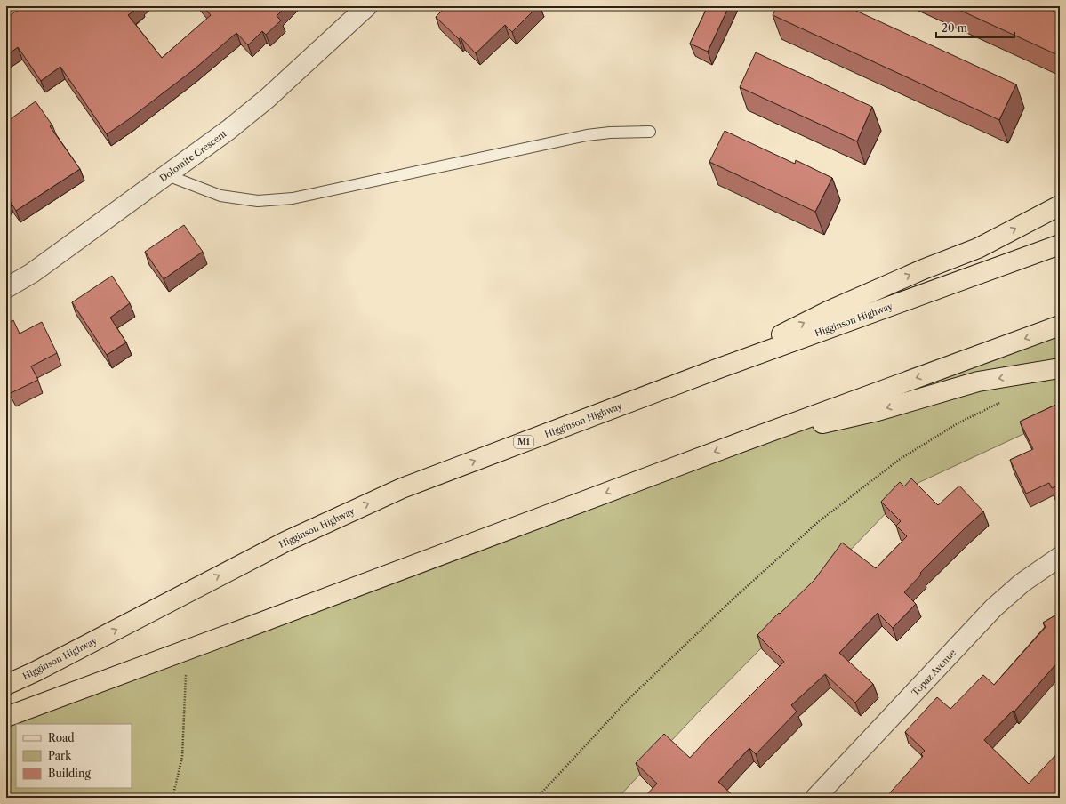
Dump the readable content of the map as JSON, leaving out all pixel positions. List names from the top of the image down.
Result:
{
  "streets": {
    "highway": ["Higginson Highway", "M1"],
    "street": ["Dolomite Crescent", "Topaz Avenue"]
  },
  "legend": ["Road", "Park", "Building"],
  "scale_bar": "20 m"
}
